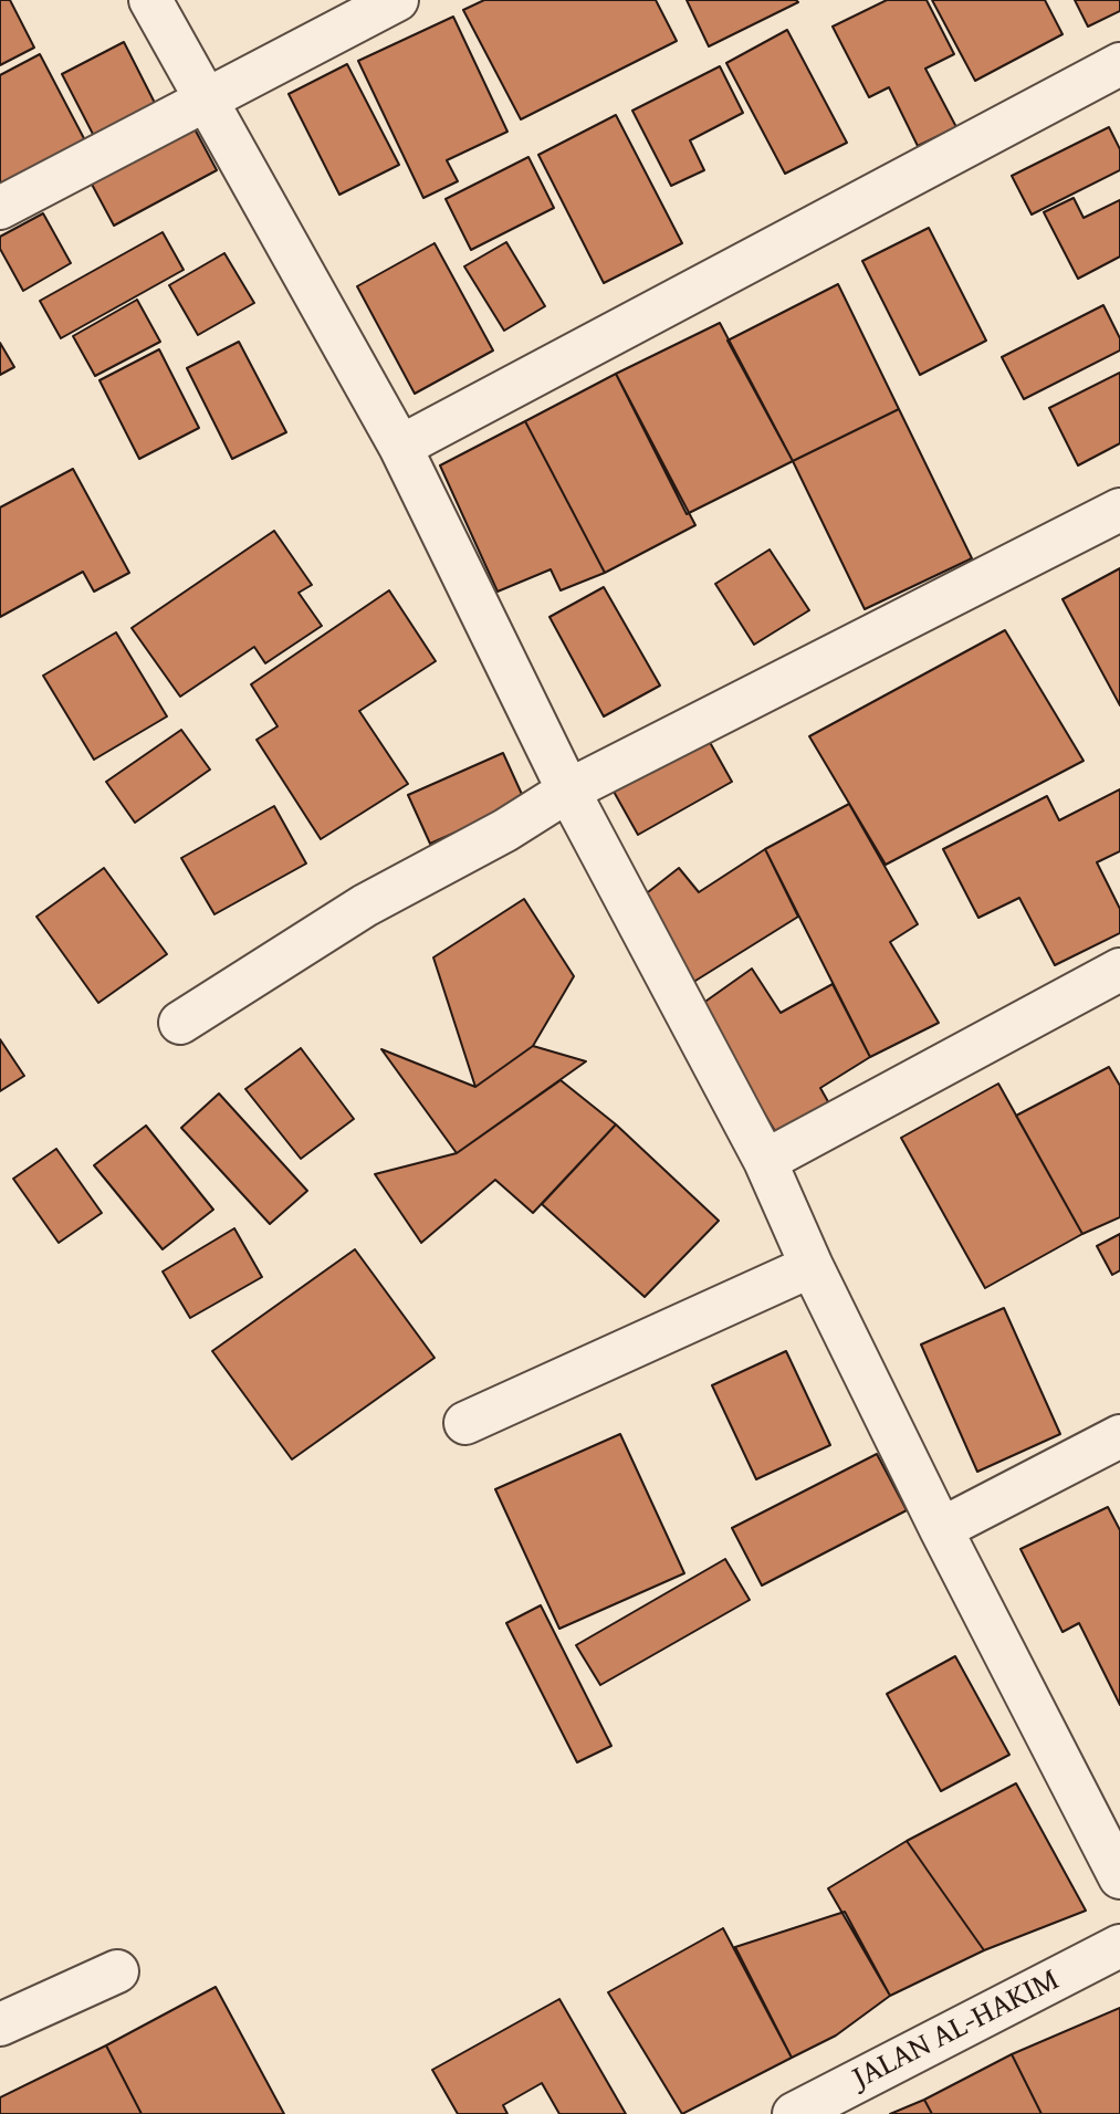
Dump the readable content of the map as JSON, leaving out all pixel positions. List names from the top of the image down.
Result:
{
  "streets": {
    "street": ["JALAN AL-HAKIM"]
  }
}
